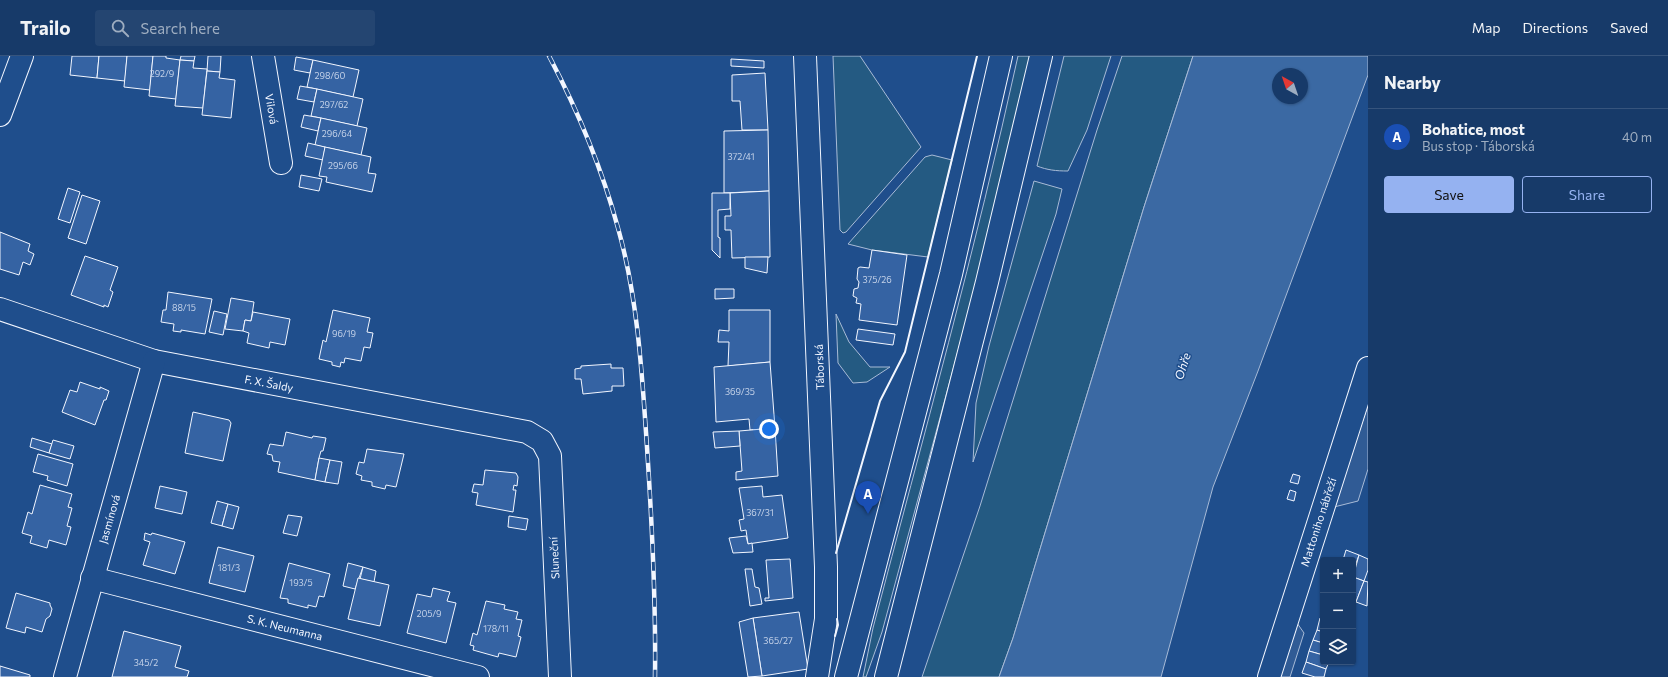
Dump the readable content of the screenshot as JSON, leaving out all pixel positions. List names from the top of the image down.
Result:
{
  "streets": {
    "main road": [
      "Vilová",
      "Táborská",
      "F. X. Šaldy",
      "Jasmínová",
      "Mattoniho nábřeží",
      "Sluneční",
      "S. K. Neumanna"
    ]
  },
  "crossings": [
    ["F. X. Šaldy", "Jasmínová"],
    ["F. X. Šaldy", "Sluneční"],
    ["Jasmínová", "S. K. Neumanna"]
  ],
  "water": ["Ohře"],
  "house_numbers": [
    "292/9",
    "298/60",
    "297/62",
    "296/64",
    "372/41",
    "295/66",
    "375/26",
    "88/15",
    "96/19",
    "369/35",
    "367/31",
    "181/3",
    "193/5",
    "205/9",
    "178/11",
    "365/27",
    "345/2"
  ],
  "north": "top left",
  "page": {
    "header": "Trailo",
    "search": "Search here",
    "nav": ["Map", "Directions", "Saved"],
    "heading": "Nearby",
    "list": [
      {
        "mark": "A",
        "name": "Bohatice, most",
        "note": "Bus stop · Táborská",
        "value": "40 m"
      }
    ],
    "buttons": ["Save", "Share"],
    "pins": "A",
    "map_buttons": ["+", "−"]
  }
}
